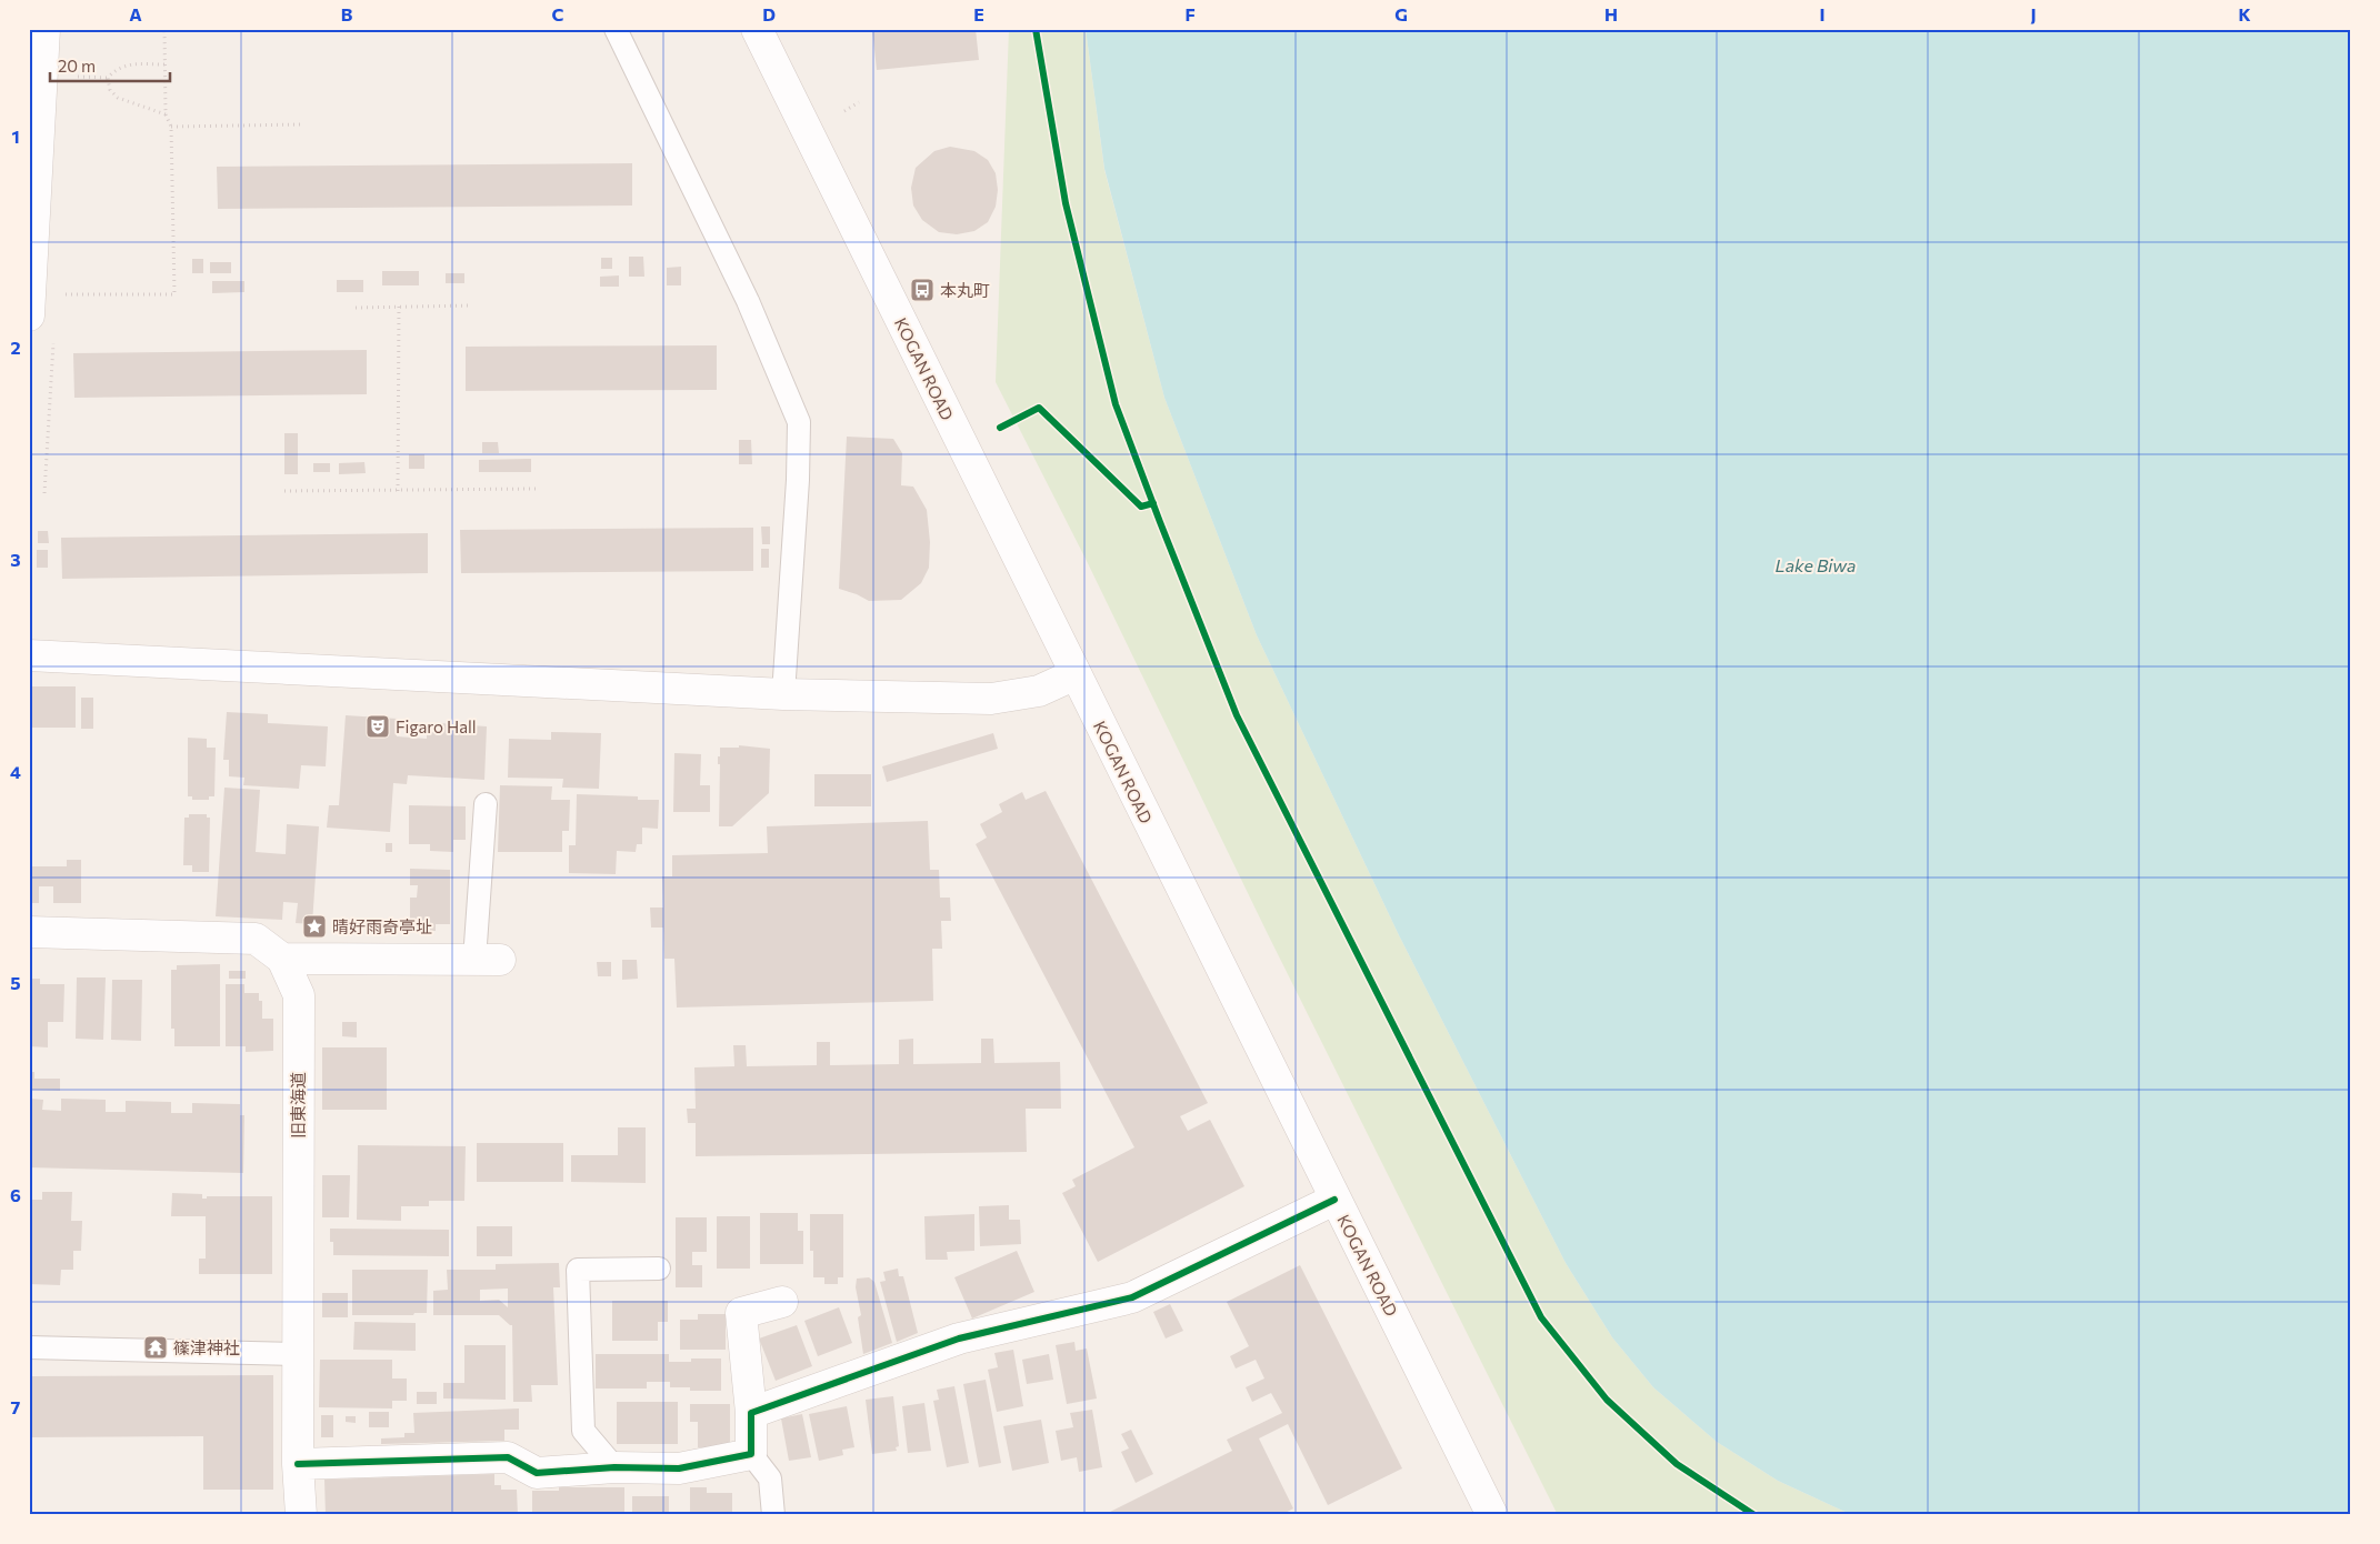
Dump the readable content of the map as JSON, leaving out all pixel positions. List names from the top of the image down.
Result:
{
  "streets": {
    "street": ["KOGAN ROAD", "旧東海道"]
  },
  "water": ["Lake Biwa"],
  "places": {
    "bus stop": ["本丸町"],
    "theatre": ["Figaro Hall"],
    "place": ["晴好雨奇亭址"],
    "temple": ["篠津神社"]
  },
  "scale_bar": "20 m",
  "grid": {
    "columns": [
      "A",
      "B",
      "C",
      "D",
      "E",
      "F",
      "G",
      "H",
      "I",
      "J",
      "K"
    ],
    "rows": [
      "1",
      "2",
      "3",
      "4",
      "5",
      "6",
      "7"
    ]
  }
}
